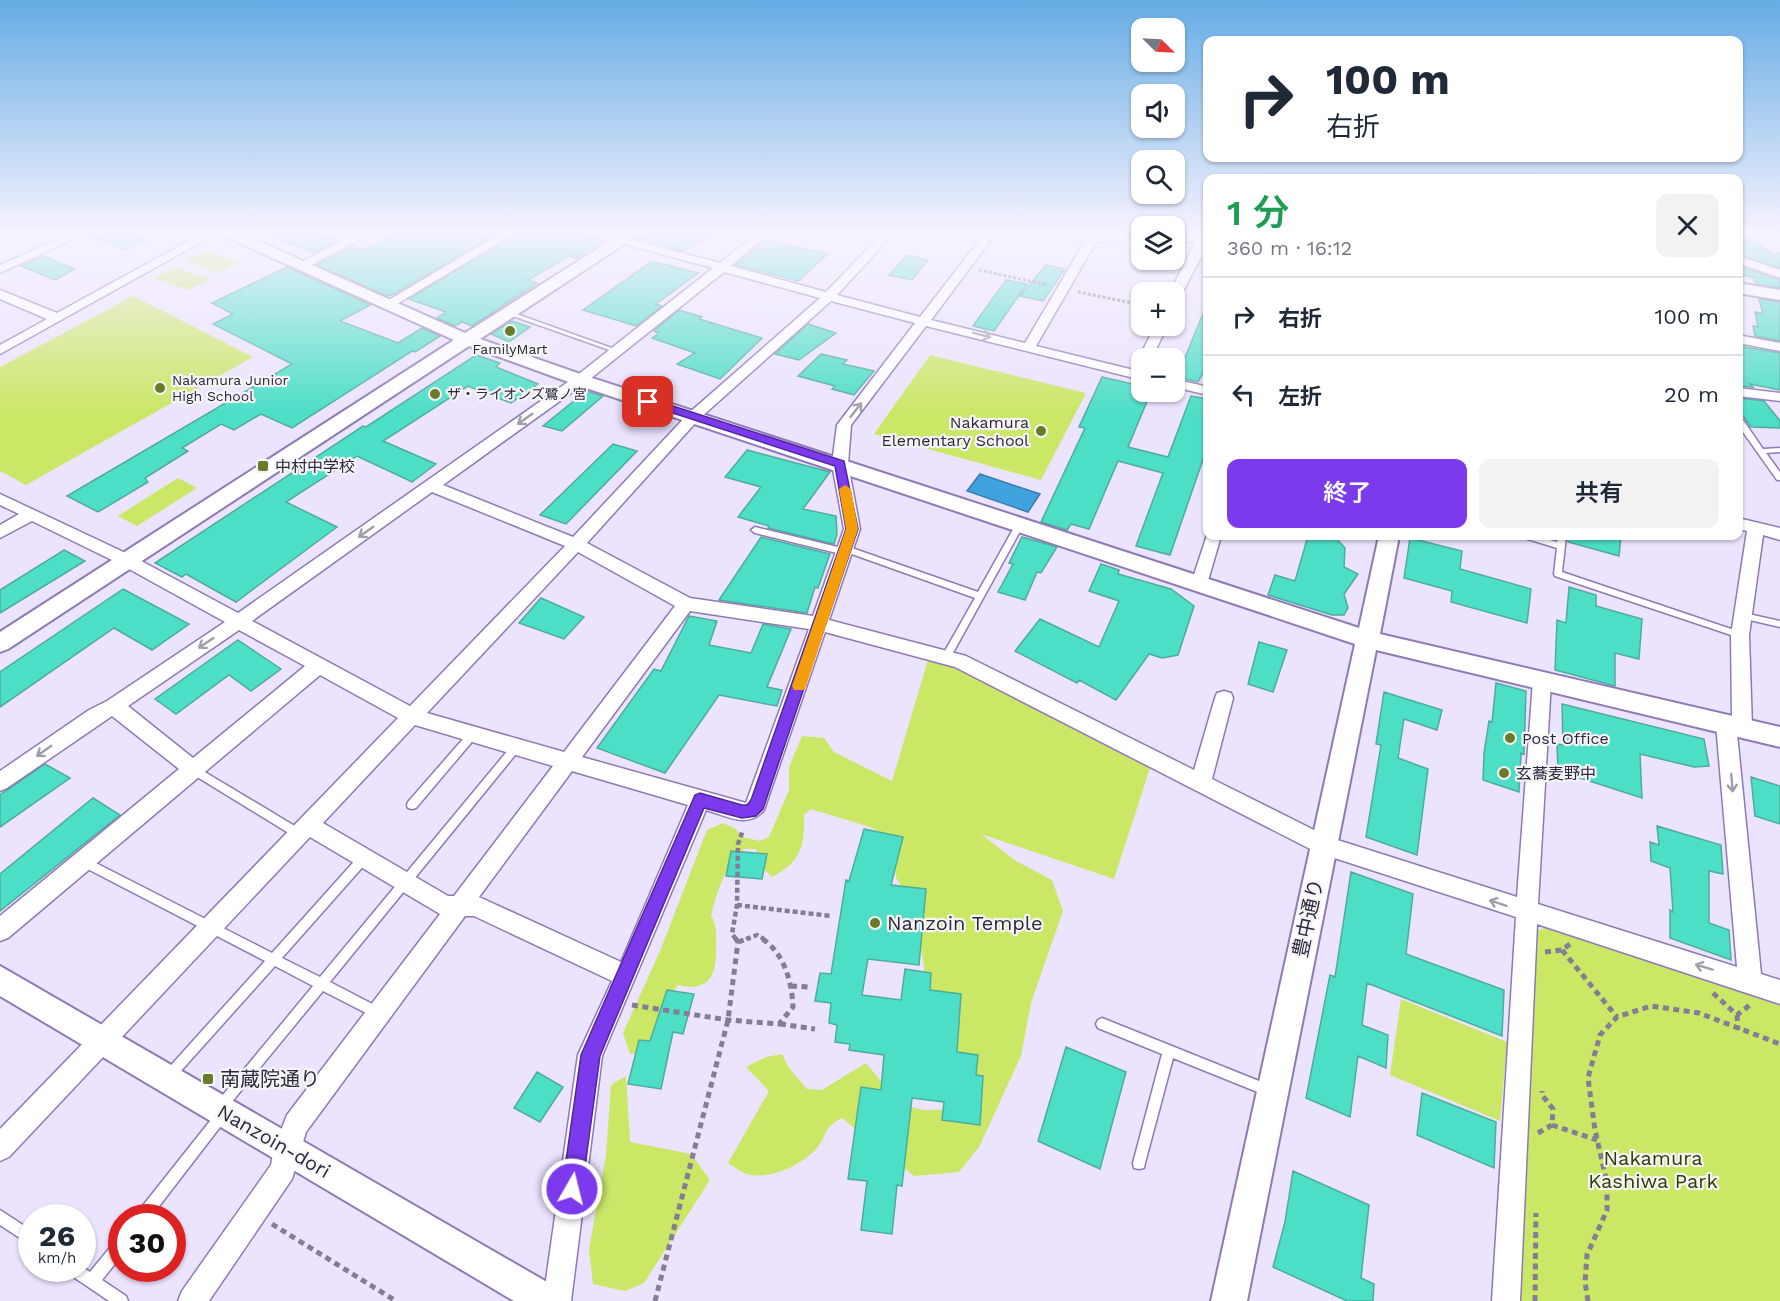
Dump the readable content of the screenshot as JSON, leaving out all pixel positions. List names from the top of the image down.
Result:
{
  "streets": {
    "street": ["豊中通り", "Nanzoin-dori"]
  },
  "parks": ["Nakamura Kashiwa Park"],
  "places": {
    "other": [
      "FamilyMart",
      "Nakamura Junior High School",
      "ザ・ライオンズ鷺ノ宮",
      "Nakamura Elementary School",
      "Post Office",
      "玄蕎麦野中",
      "Nanzoin Temple"
    ],
    "transit": ["中村中学校", "南蔵院通り"]
  },
  "north": "bottom right",
  "page": {
    "map_buttons": ["+", "−"],
    "turn": ["100 m", "右折"],
    "heading": ["1 分", "360 m · 16:12"],
    "list": [
      {
        "name": "右折",
        "value": "100 m"
      },
      {
        "name": "左折",
        "value": "20 m"
      }
    ],
    "buttons": ["終了", "共有"],
    "speed": "26 km/h",
    "limit": "30"
  }
}
